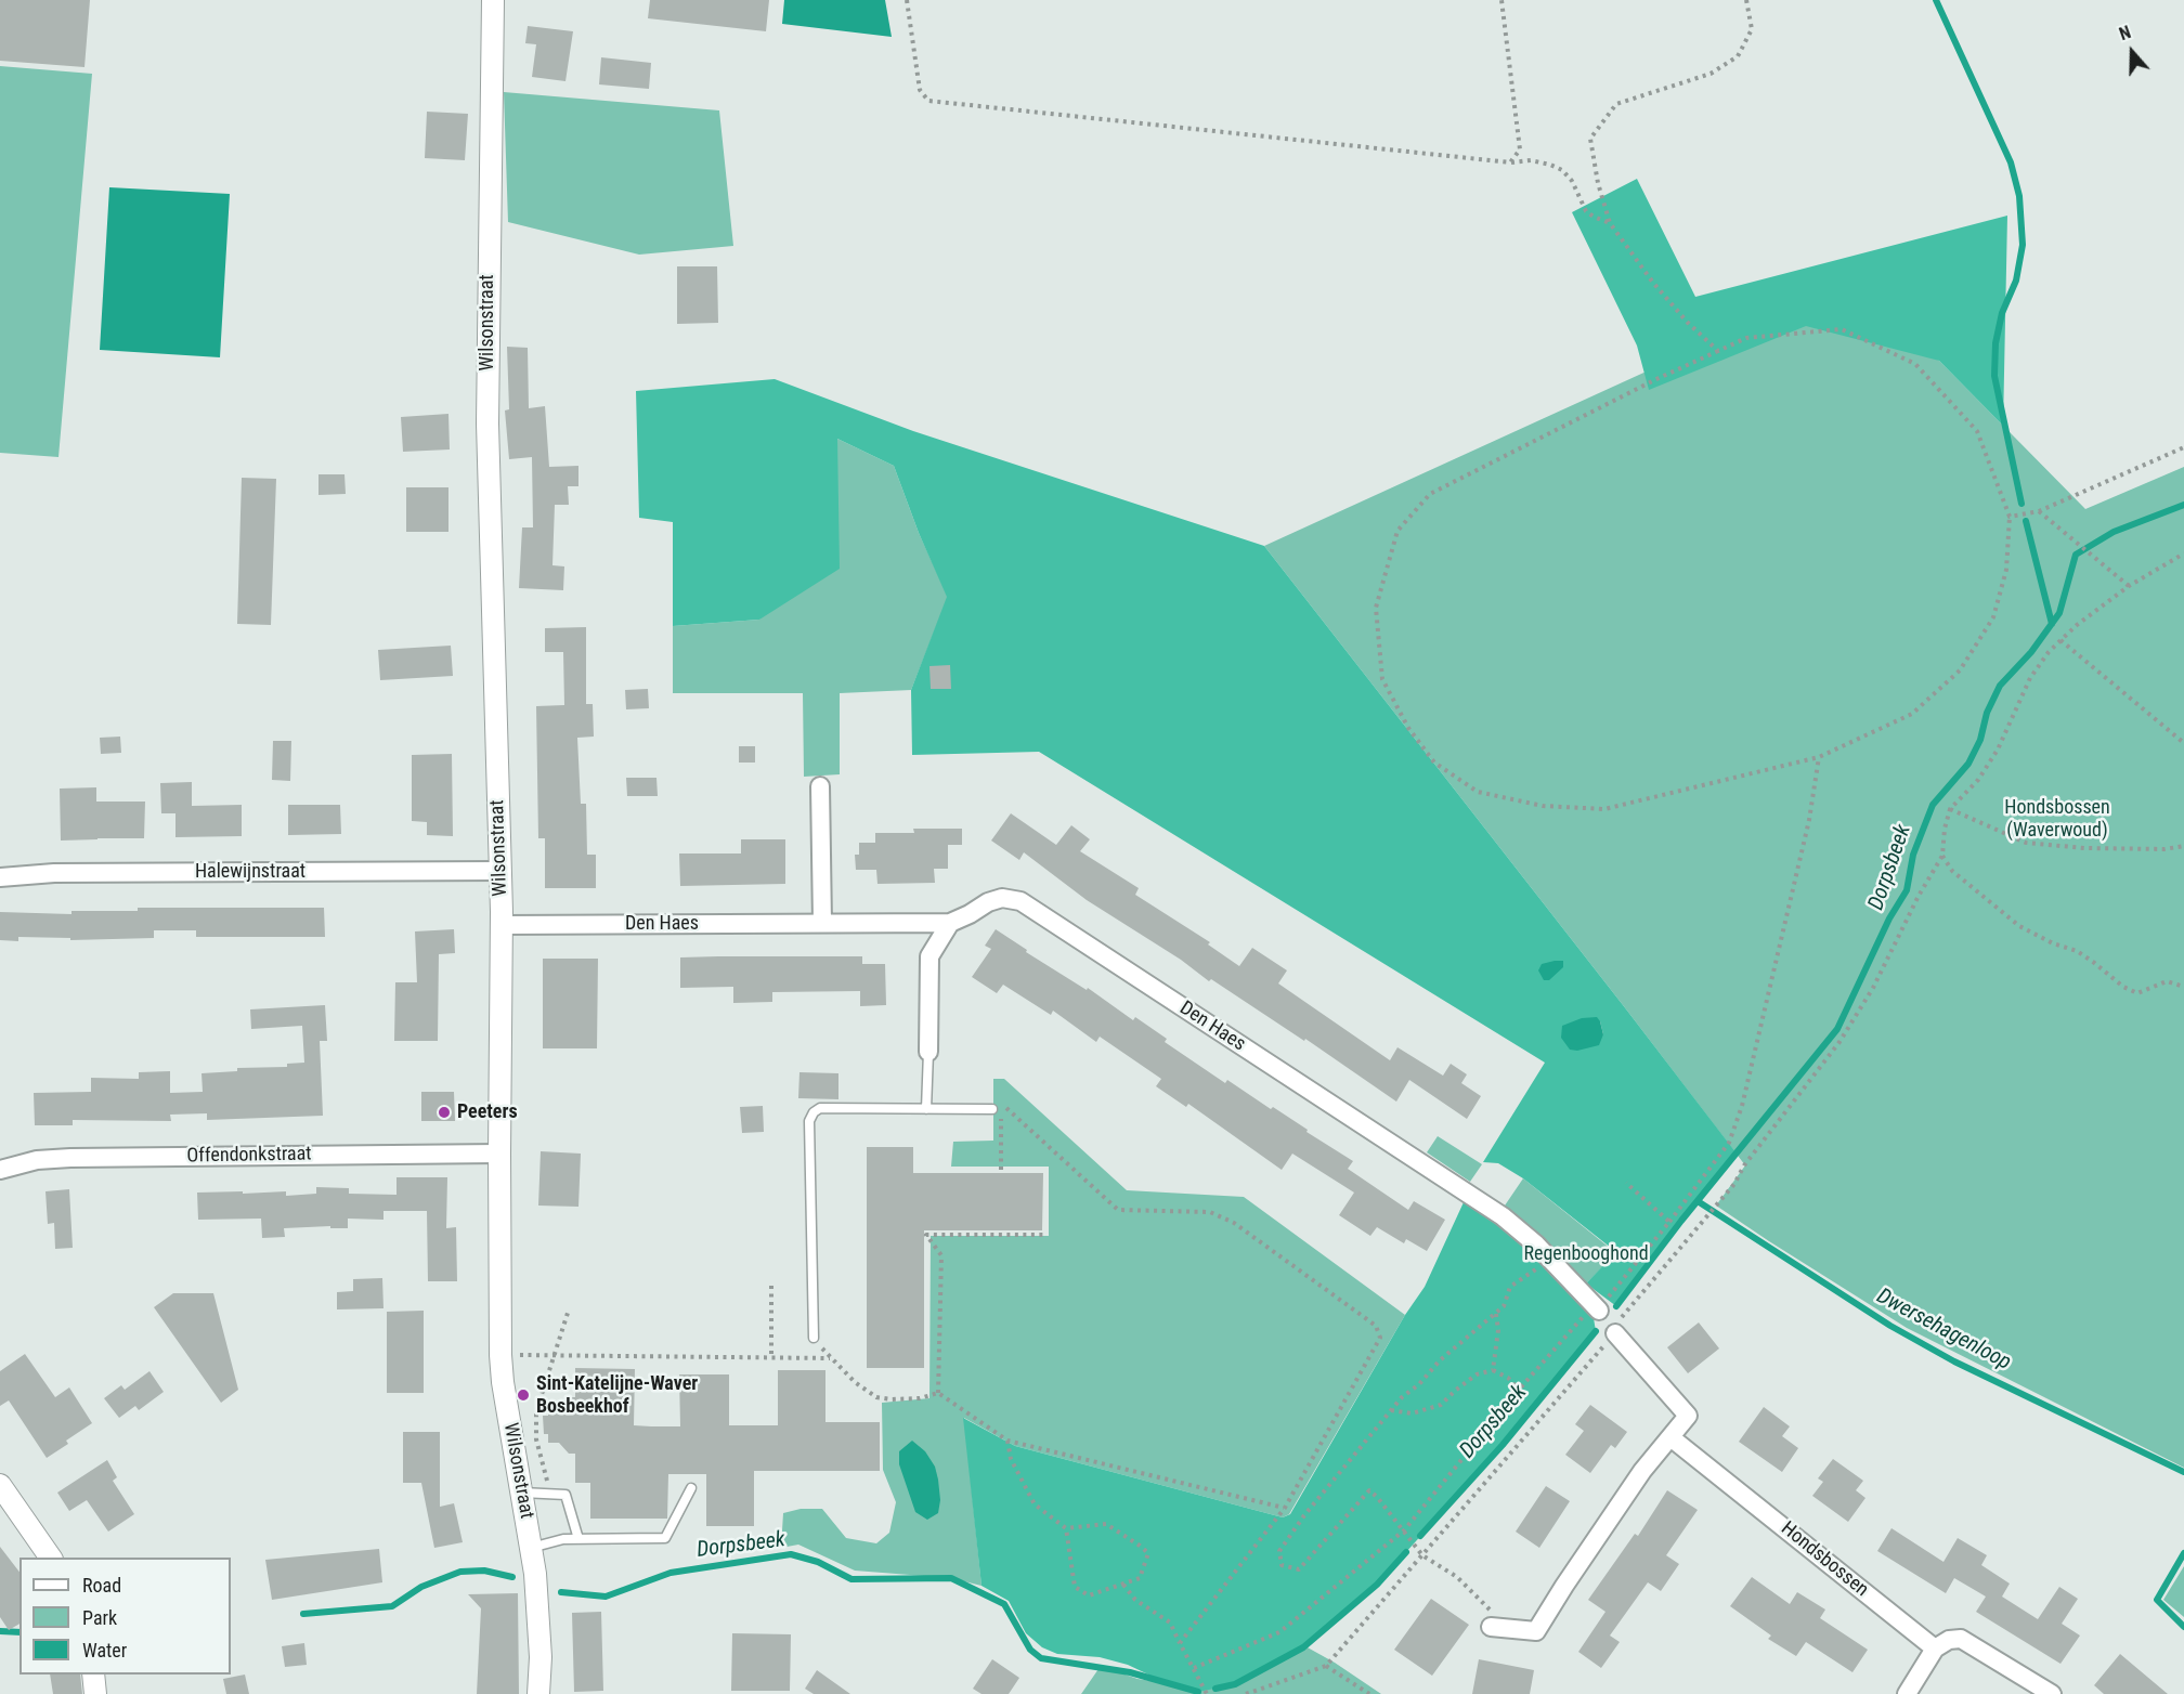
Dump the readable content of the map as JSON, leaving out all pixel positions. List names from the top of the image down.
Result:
{
  "streets": {
    "street": [
      "Wilsonstraat",
      "Halewijnstraat",
      "Den Haes",
      "Offendonkstraat",
      "Hondsbossen"
    ]
  },
  "crossings": [
    ["Wilsonstraat", "Halewijnstraat"],
    ["Wilsonstraat", "Den Haes"],
    ["Wilsonstraat", "Offendonkstraat"]
  ],
  "water": ["Dorpsbeek", "Dwersehagenloop"],
  "parks": ["Hondsbossen (Waverwoud)", "Regenbooghond"],
  "places": ["Peeters", "Sint-Katelijne-Waver Bosbeekhof"],
  "legend": ["Road", "Park", "Water"],
  "north": "top"
}
